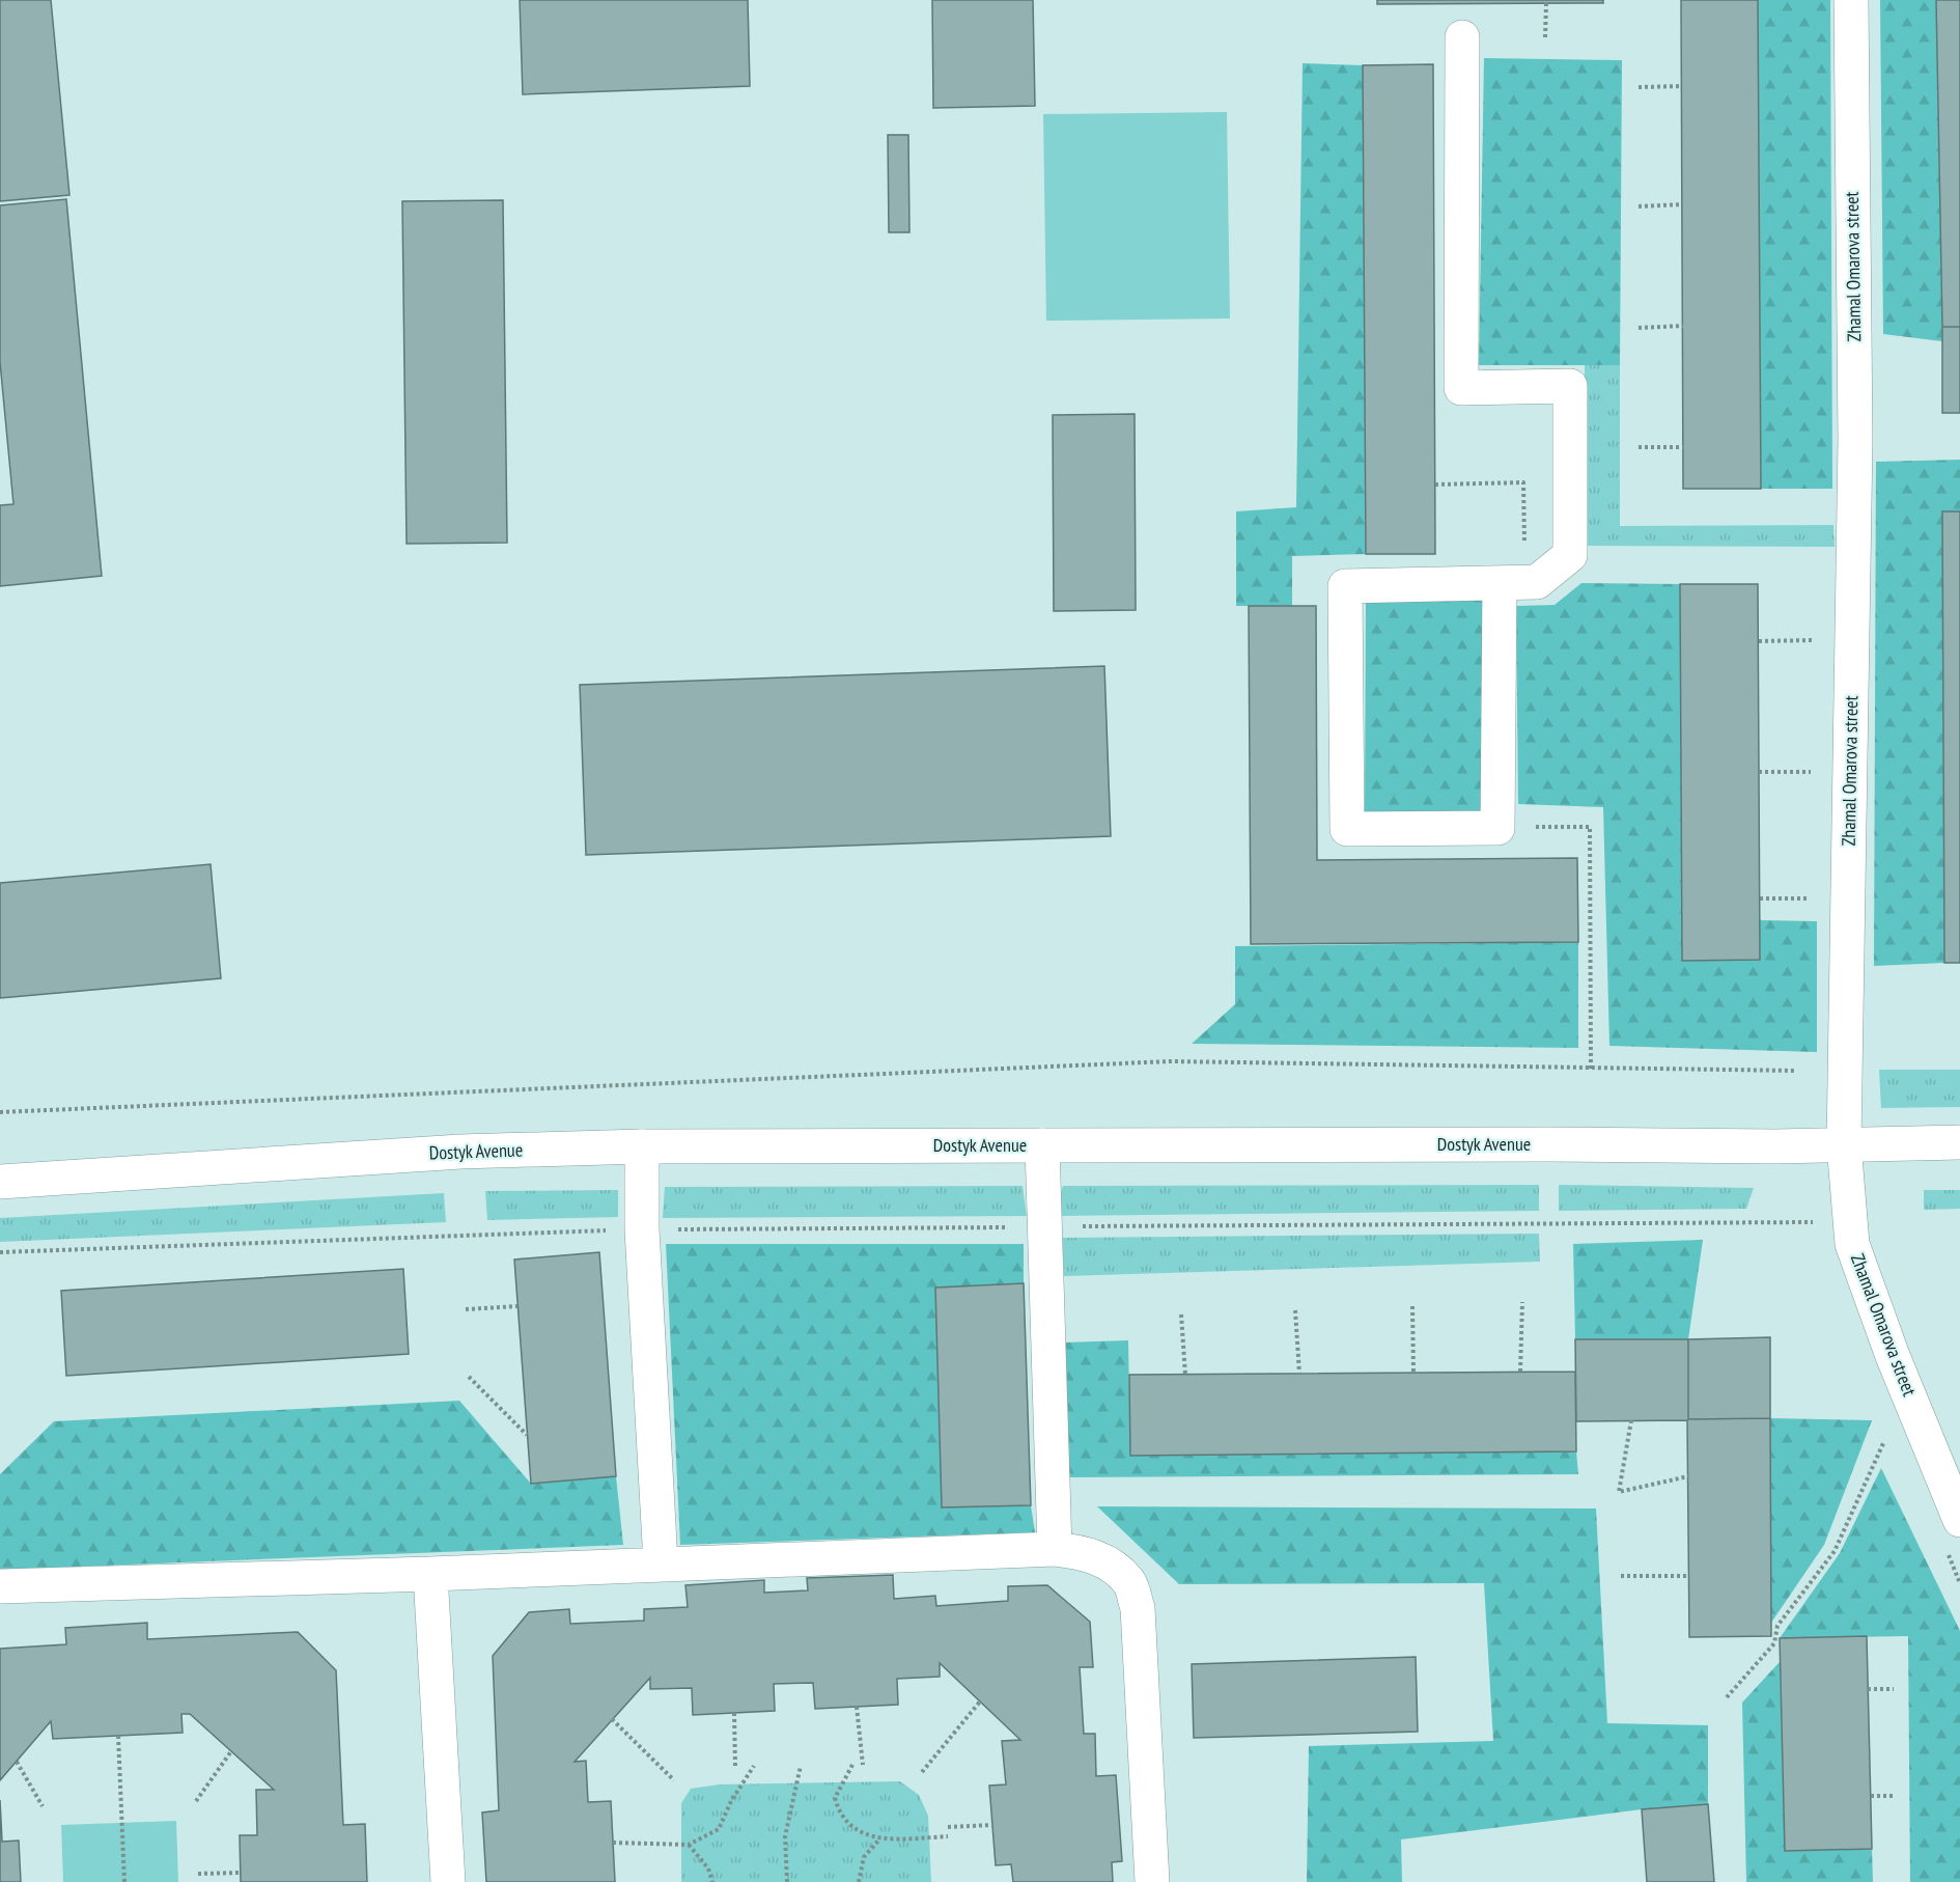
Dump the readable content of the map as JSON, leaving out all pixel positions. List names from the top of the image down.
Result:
{
  "streets": {
    "main road": ["Zhamal Omarova street", "Dostyk Avenue"]
  },
  "crossings": [
    ["Zhamal Omarova street", "Dostyk Avenue"]
  ]
}
